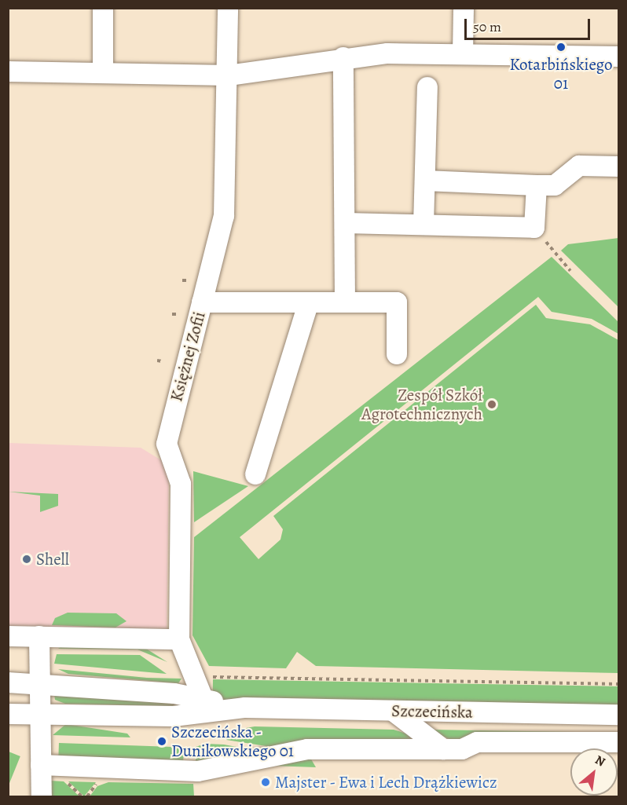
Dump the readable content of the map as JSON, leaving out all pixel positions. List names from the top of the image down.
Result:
{
  "streets": {
    "street": ["Księżnej Zofii", "Szczecińska"]
  },
  "crossings": [
    ["Księżnej Zofii", "Szczecińska"]
  ],
  "places": [
    "Kotarbińskiego 01",
    "Zespół Szkół Agrotechnicznych",
    "Shell",
    "Szczecińska - Dunikowskiego 01",
    "Majster - Ewa i Lech Drążkiewicz"
  ],
  "scale_bar": "50 m",
  "north": "top right"
}
